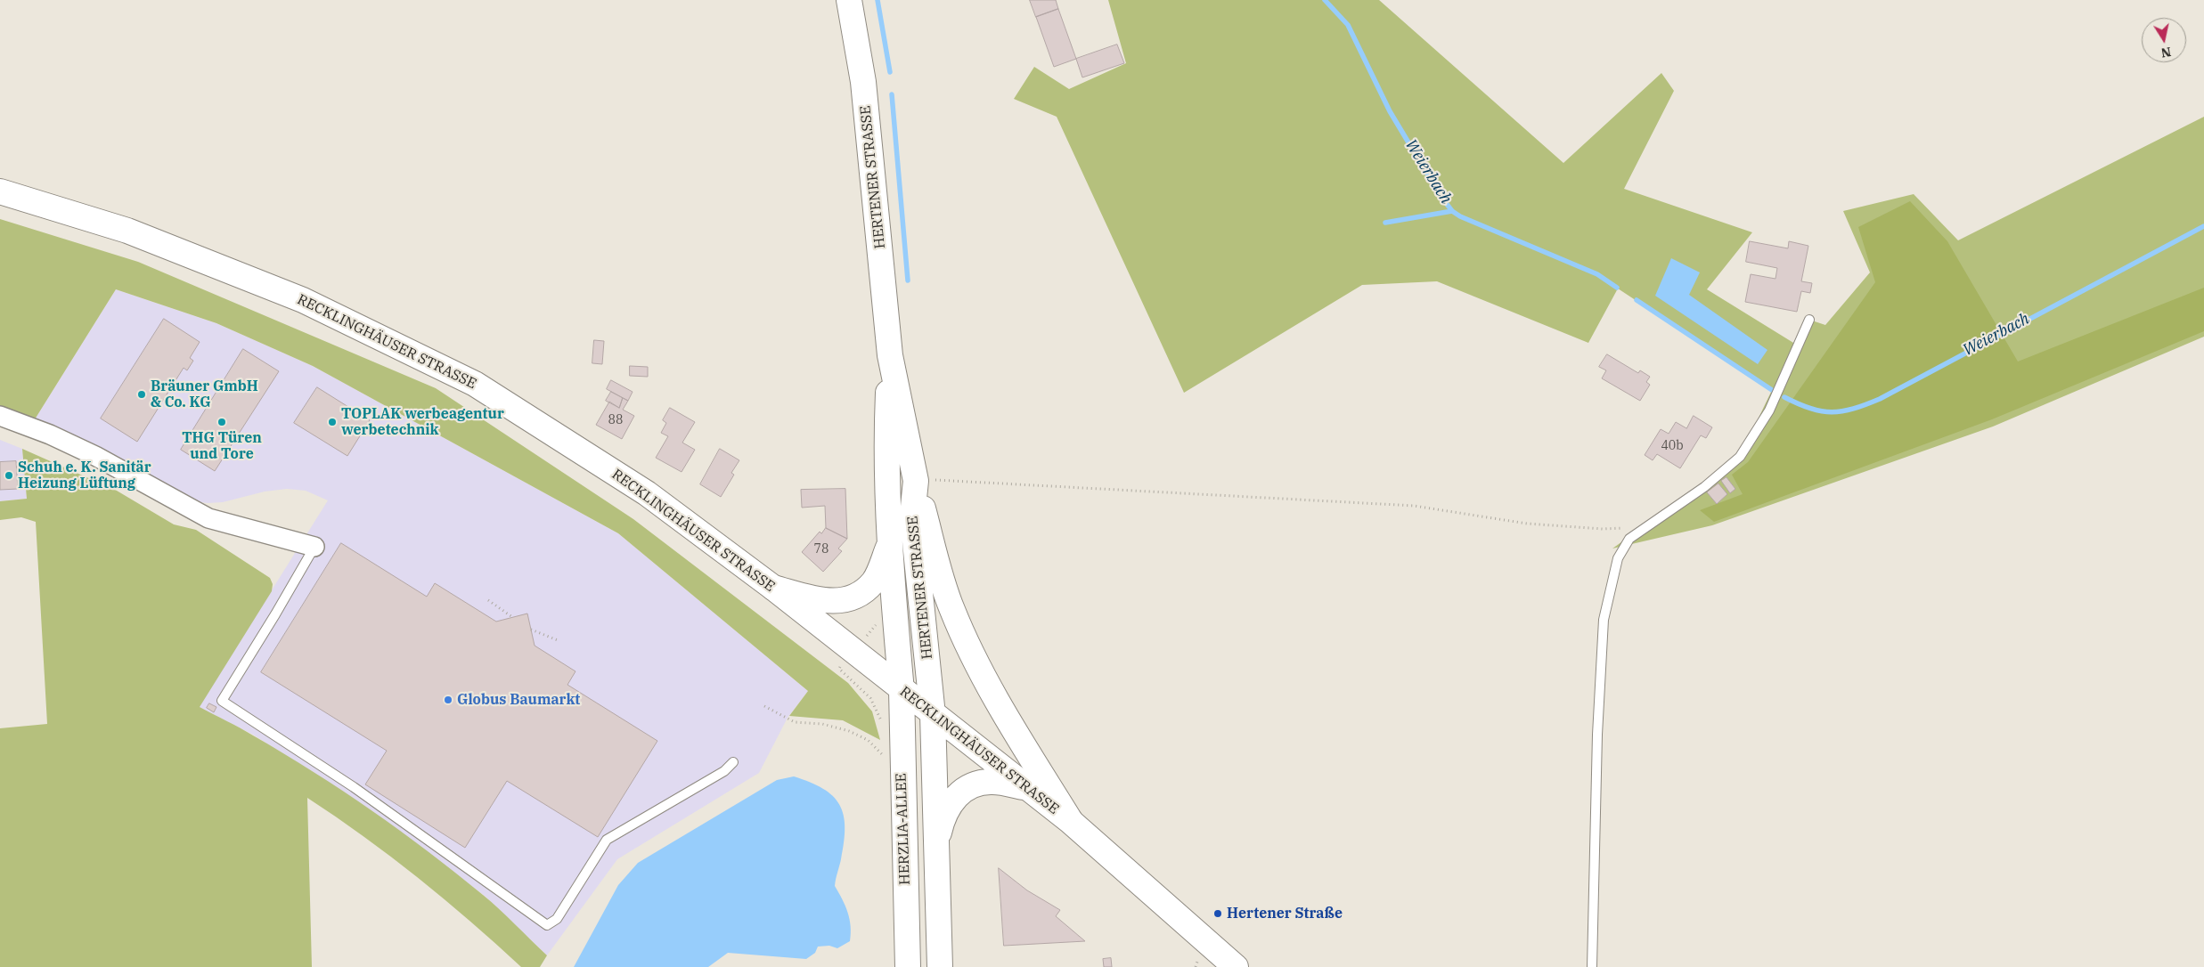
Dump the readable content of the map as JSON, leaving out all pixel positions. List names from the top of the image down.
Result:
{
  "streets": {
    "main road": ["HERTENER STRASSE", "RECKLINGHÄUSER STRASSE", "HERZLIA-ALLEE"]
  },
  "crossings": [
    ["HERTENER STRASSE", "RECKLINGHÄUSER STRASSE"],
    ["HERTENER STRASSE", "HERZLIA-ALLEE"],
    ["RECKLINGHÄUSER STRASSE", "HERZLIA-ALLEE"]
  ],
  "water": ["Weierbach"],
  "places": [
    "Bräuner GmbH & Co. KG",
    "THG Türen und Tore",
    "TOPLAK werbeagentur werbetechnik",
    "Schuh e. K. Sanitär Heizung Lüftung",
    "Globus Baumarkt",
    "Hertener Straße"
  ],
  "house_numbers": ["88", "40b", "78"],
  "north": "bottom"
}
